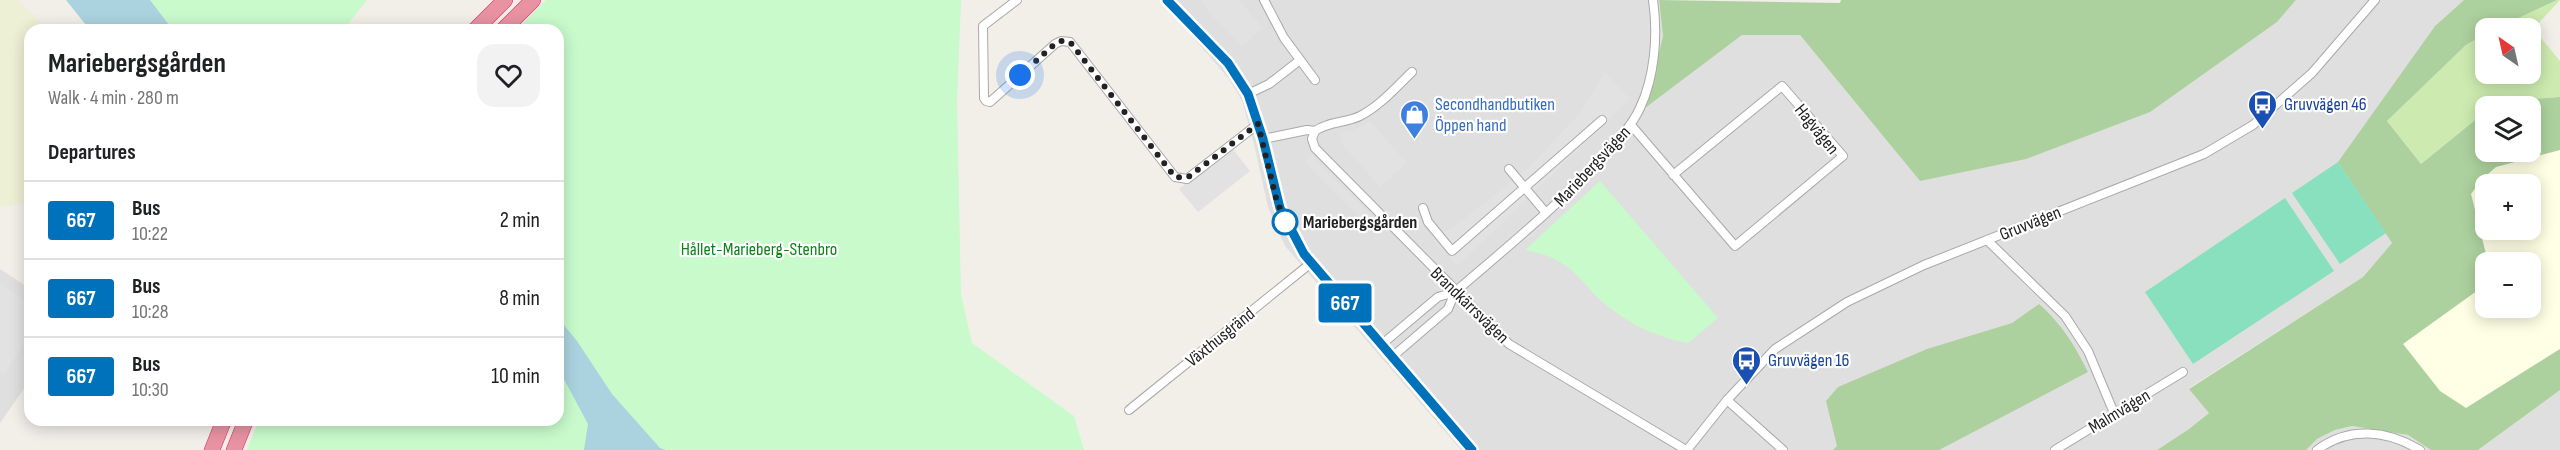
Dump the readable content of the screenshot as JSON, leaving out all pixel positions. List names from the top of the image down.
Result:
{
  "streets": {
    "street": [
      "Hagvägen",
      "Mariebergsvägen",
      "Gruvvägen",
      "Brandkärrsvägen",
      "Växthusgränd",
      "Malmvägen"
    ]
  },
  "crossings": [
    ["Hagvägen", "Mariebergsvägen"],
    ["Mariebergsvägen", "Brandkärrsvägen"],
    ["Gruvvägen", "Brandkärrsvägen"]
  ],
  "parks": ["Hållet-Marieberg-Stenbro"],
  "places": {
    "bus stop": ["Gruvvägen 46", "Gruvvägen 16"],
    "shop": ["Secondhandbutiken Öppen hand"],
    "other": ["Mariebergsgården"]
  },
  "lines": ["bus line 667"],
  "north": "top left",
  "page": {
    "on_map": "667",
    "map_buttons": ["+", "−"],
    "heading": [
      ["Mariebergsgården", "Walk · 4 min · 280 m"],
      "Departures"
    ],
    "list": [
      {
        "mark": "667",
        "name": "Bus",
        "note": "10:22",
        "value": "2 min"
      },
      {
        "mark": "667",
        "name": "Bus",
        "note": "10:28",
        "value": "8 min"
      },
      {
        "mark": "667",
        "name": "Bus",
        "note": "10:30",
        "value": "10 min"
      }
    ]
  }
}
